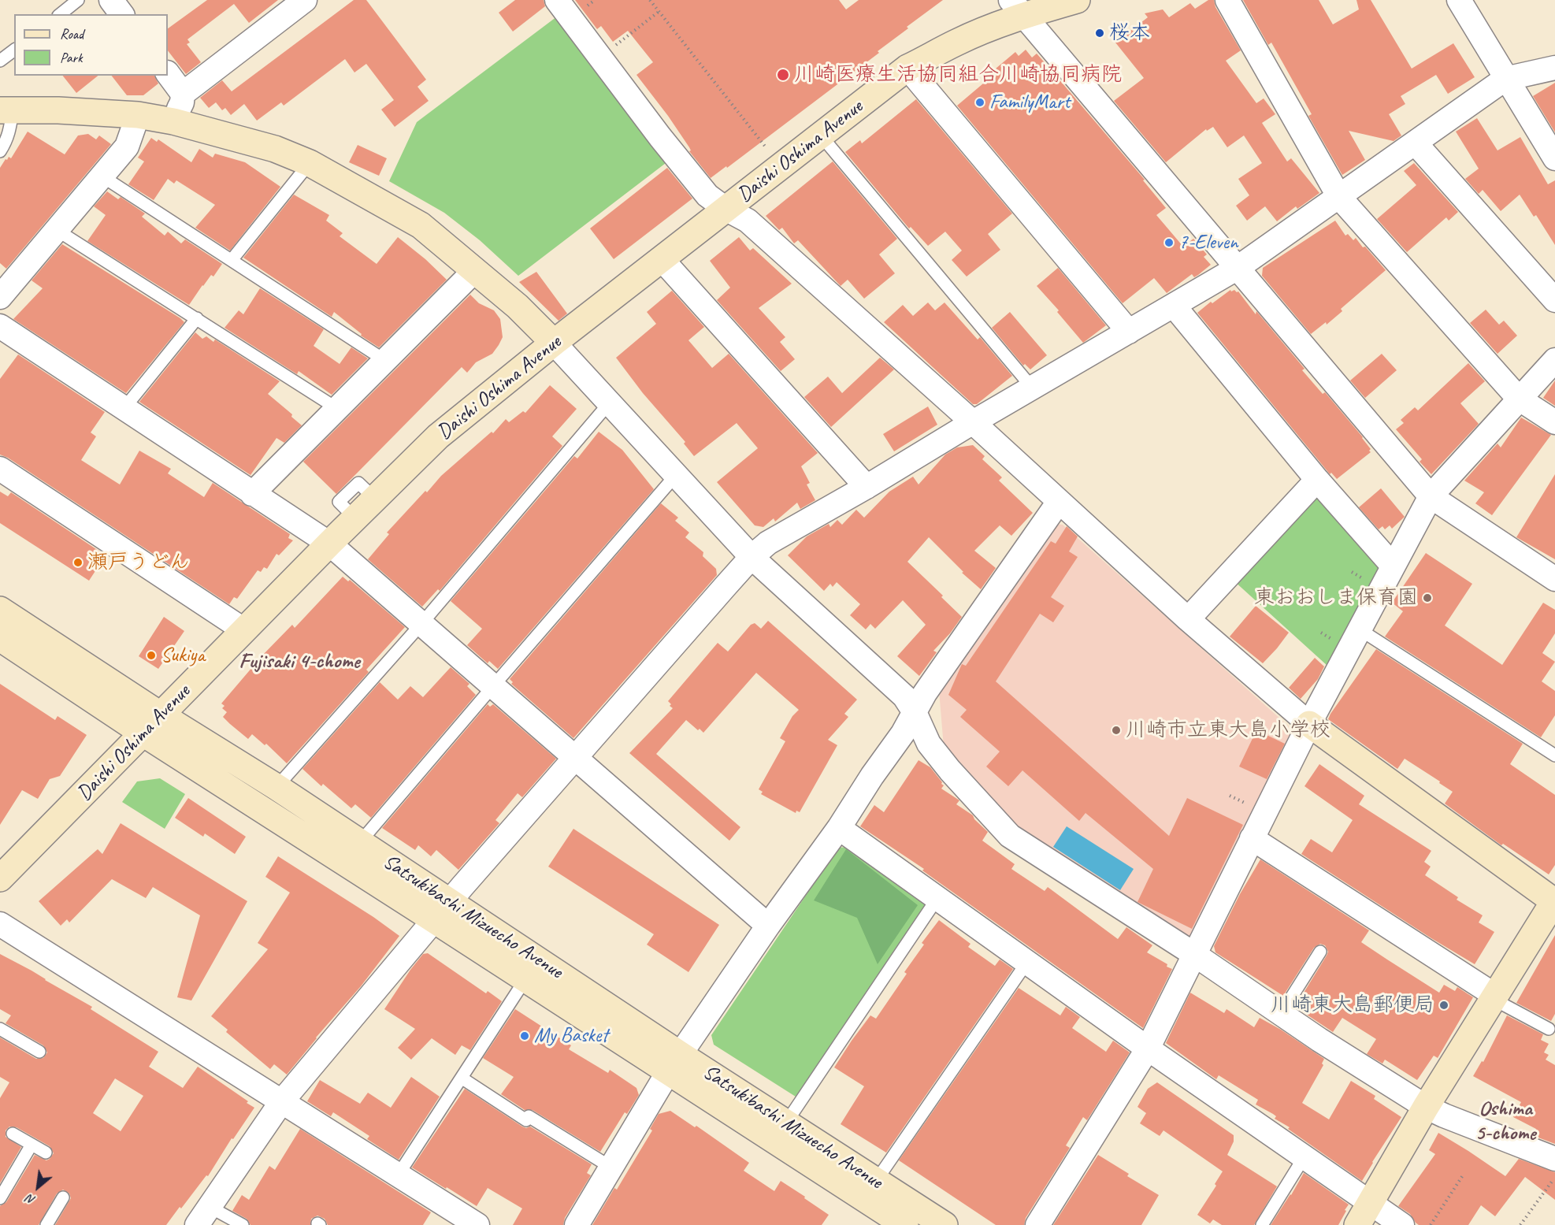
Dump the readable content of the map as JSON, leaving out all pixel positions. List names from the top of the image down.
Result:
{
  "streets": {
    "street": ["Daishi Oshima Avenue", "Satsukibashi Mizuecho Avenue"]
  },
  "crossings": [
    ["Daishi Oshima Avenue", "Satsukibashi Mizuecho Avenue"]
  ],
  "districts": ["Fujisaki 4-chome", "Oshima 5-chome"],
  "places": [
    "桜本",
    "川崎医療生活協同組合川崎協同病院",
    "FamilyMart",
    "7-Eleven",
    "瀬戸うどん",
    "東おおしま保育園",
    "Sukiya",
    "川崎市立東大島小学校",
    "川崎東大島郵便局",
    "My Basket"
  ],
  "legend": ["Road", "Park"],
  "north": "bottom left"
}
